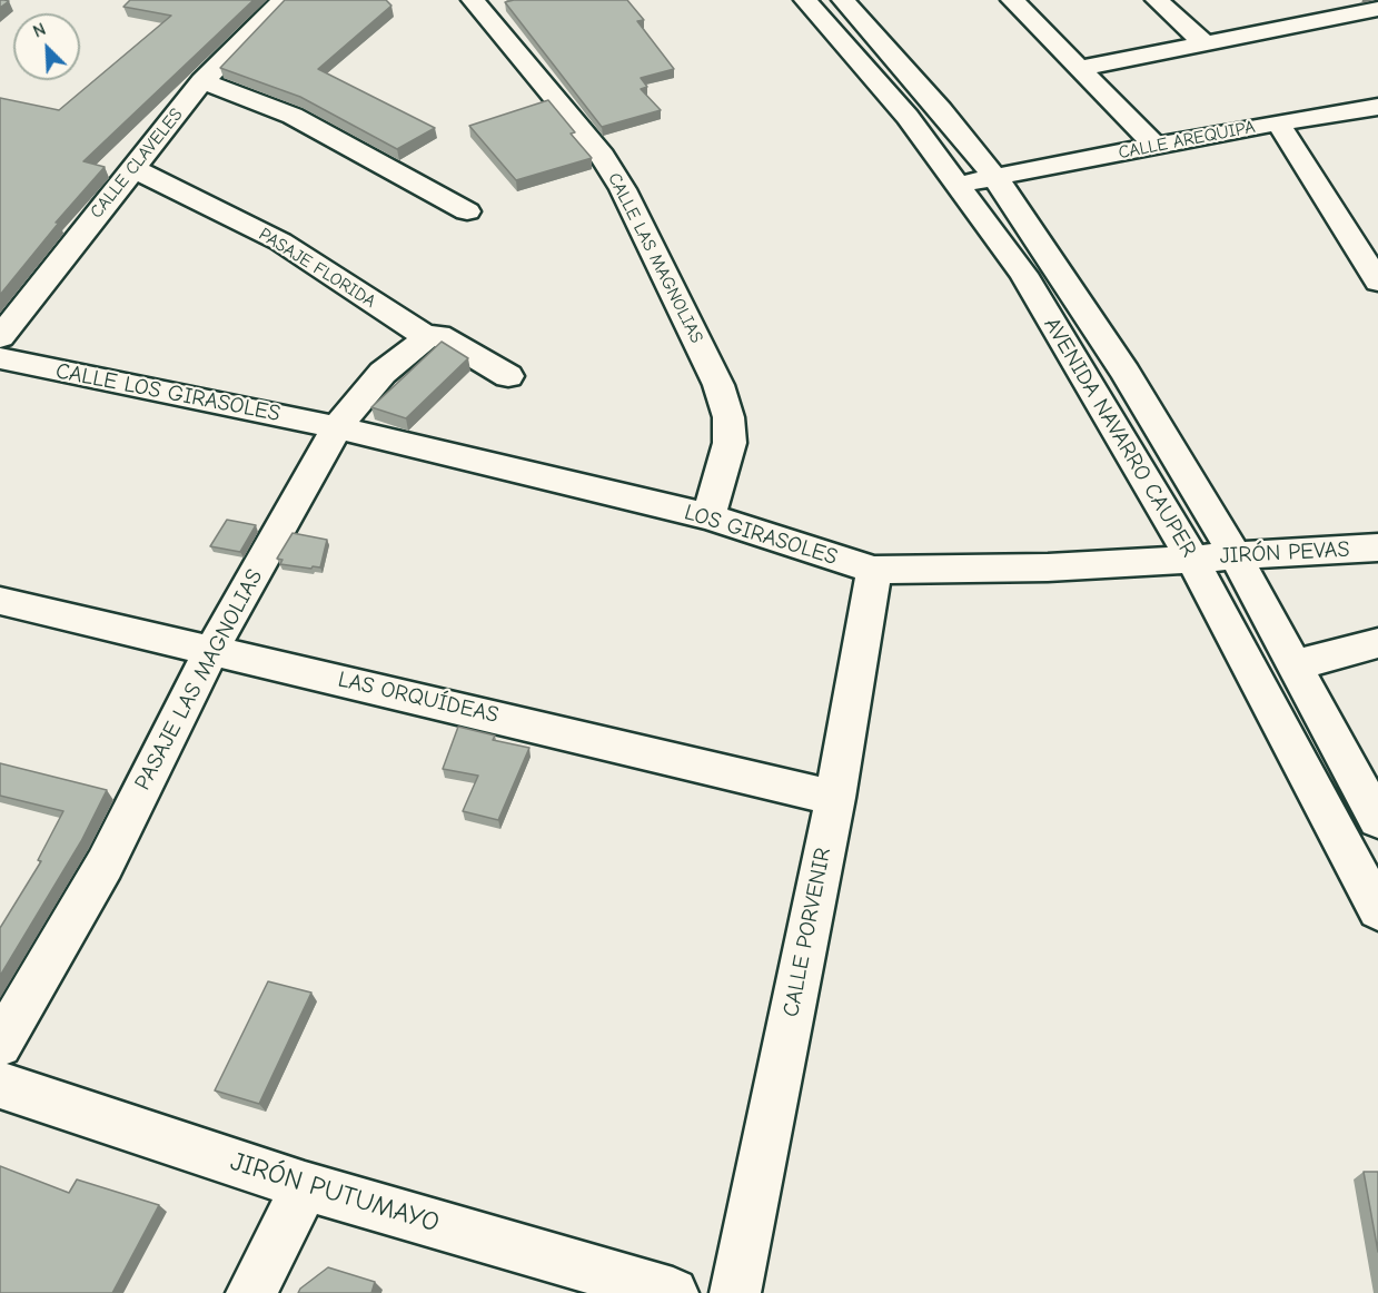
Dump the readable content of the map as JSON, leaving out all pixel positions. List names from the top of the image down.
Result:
{
  "streets": {
    "street": [
      "CALLE AREQUIPA",
      "CALLE CLAVELES",
      "CALLE LAS MAGNOLIAS",
      "PASAJE FLORIDA",
      "CALLE LOS GIRASOLES",
      "AVENIDA NAVARRO CAUPER",
      "LOS GIRASOLES",
      "JIRÓN PEVAS",
      "PASAJE LAS MAGNOLIAS",
      "LAS ORQUÍDEAS",
      "CALLE PORVENIR",
      "JIRÓN PUTUMAYO"
    ]
  },
  "crossings": [
    ["CALLE AREQUIPA", "AVENIDA NAVARRO CAUPER"],
    ["CALLE CLAVELES", "PASAJE FLORIDA"],
    ["CALLE LAS MAGNOLIAS", "LOS GIRASOLES"],
    ["PASAJE FLORIDA", "PASAJE LAS MAGNOLIAS"],
    ["CALLE LOS GIRASOLES", "LOS GIRASOLES"],
    ["CALLE LOS GIRASOLES", "PASAJE LAS MAGNOLIAS"],
    ["AVENIDA NAVARRO CAUPER", "LOS GIRASOLES"],
    ["AVENIDA NAVARRO CAUPER", "JIRÓN PEVAS"],
    ["LOS GIRASOLES", "JIRÓN PEVAS"],
    ["LOS GIRASOLES", "PASAJE LAS MAGNOLIAS"],
    ["LOS GIRASOLES", "CALLE PORVENIR"],
    ["PASAJE LAS MAGNOLIAS", "LAS ORQUÍDEAS"],
    ["LAS ORQUÍDEAS", "CALLE PORVENIR"]
  ],
  "north": "top left"
}
